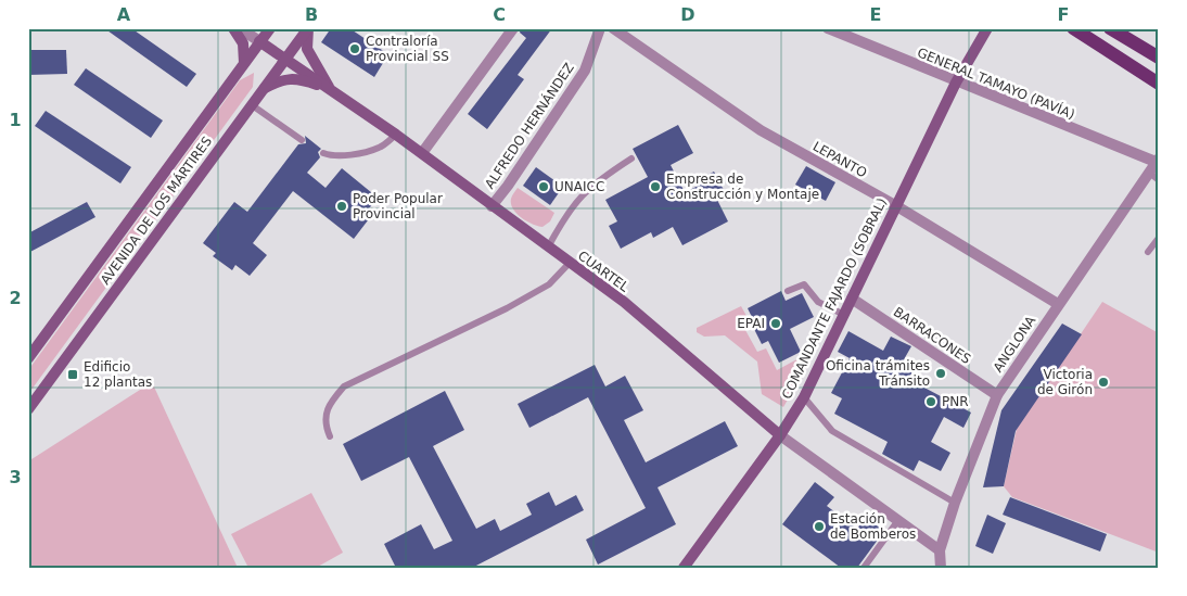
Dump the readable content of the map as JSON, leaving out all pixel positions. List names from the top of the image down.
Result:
{
  "streets": {
    "main road": ["AVENIDA DE LOS MÁRTIRES", "CUARTEL", "COMANDANTE FAJARDO (SOBRAL)"],
    "street": [
      "GENERAL TAMAYO (PAVÍA)",
      "ALFREDO HERNÁNDEZ",
      "LEPANTO",
      "BARRACONES",
      "ANGLONA"
    ]
  },
  "crossings": [
    ["GENERAL TAMAYO (PAVÍA)", "COMANDANTE FAJARDO (SOBRAL)"],
    ["GENERAL TAMAYO (PAVÍA)", "ANGLONA"],
    ["ALFREDO HERNÁNDEZ", "CUARTEL"],
    ["LEPANTO", "COMANDANTE FAJARDO (SOBRAL)"],
    ["LEPANTO", "ANGLONA"],
    ["AVENIDA DE LOS MÁRTIRES", "CUARTEL"],
    ["CUARTEL", "COMANDANTE FAJARDO (SOBRAL)"],
    ["CUARTEL", "ANGLONA"],
    ["COMANDANTE FAJARDO (SOBRAL)", "BARRACONES"],
    ["BARRACONES", "ANGLONA"]
  ],
  "places": {
    "other": [
      "Contraloría Provincial SS",
      "UNAICC",
      "Empresa de Construcción y Montaje",
      "Poder Popular Provincial",
      "EPAI",
      "Oficina trámites Tránsito",
      "Victoria de Girón",
      "PNR",
      "Estación de Bomberos"
    ],
    "transit": ["Edificio 12 plantas"]
  },
  "grid": {
    "columns": [
      "A",
      "B",
      "C",
      "D",
      "E",
      "F"
    ],
    "rows": ["1", "2", "3"]
  }
}
